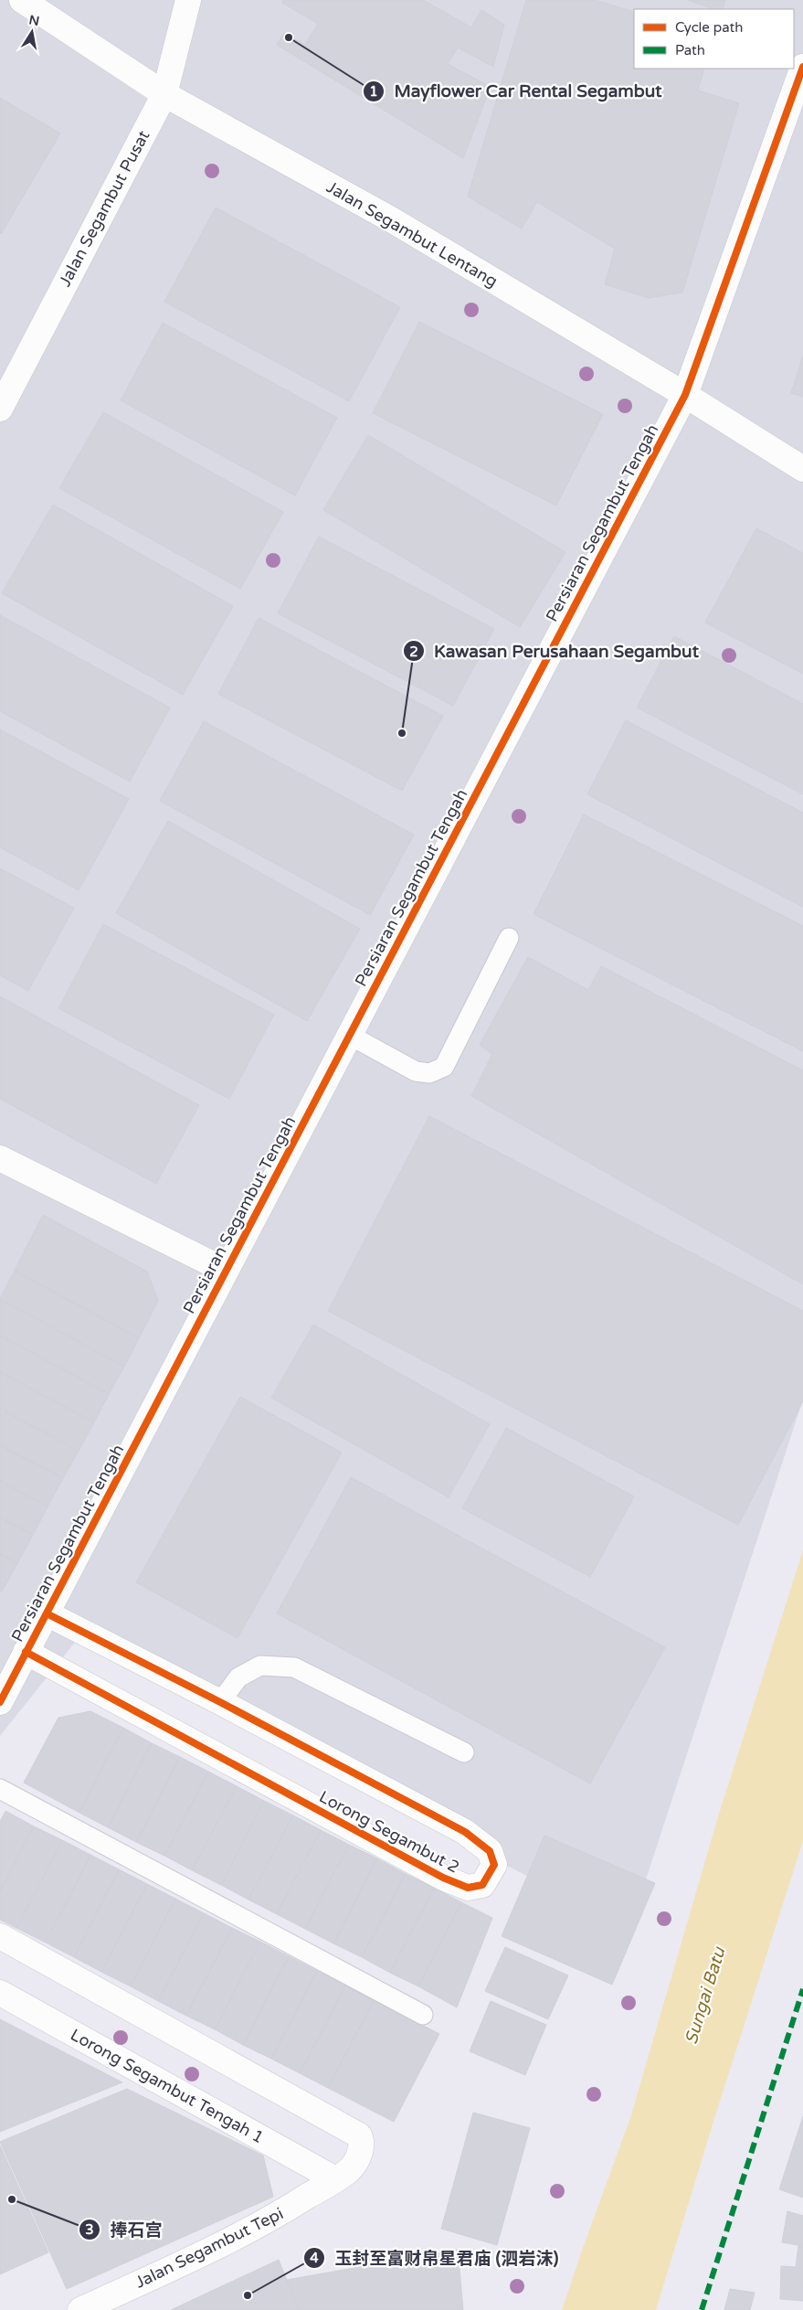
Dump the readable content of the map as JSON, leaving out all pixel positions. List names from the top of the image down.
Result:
{
  "streets": {
    "street": [
      "Jalan Segambut Pusat",
      "Jalan Segambut Lentang",
      "Persiaran Segambut Tengah",
      "Lorong Segambut 2",
      "Lorong Segambut Tengah 1",
      "Jalan Segambut Tepi"
    ]
  },
  "crossings": [
    ["Jalan Segambut Pusat", "Jalan Segambut Lentang"],
    ["Jalan Segambut Lentang", "Persiaran Segambut Tengah"],
    ["Persiaran Segambut Tengah", "Lorong Segambut 2"],
    ["Lorong Segambut Tengah 1", "Jalan Segambut Tepi"]
  ],
  "water": ["Sungai Batu"],
  "places": [
    "Mayflower Car Rental Segambut",
    "Kawasan Perusahaan Segambut",
    "捧石宫",
    "玉封至富财帛星君庙 (泗岩沫)"
  ],
  "legend": ["Cycle path", "Path"],
  "north": "top"
}
